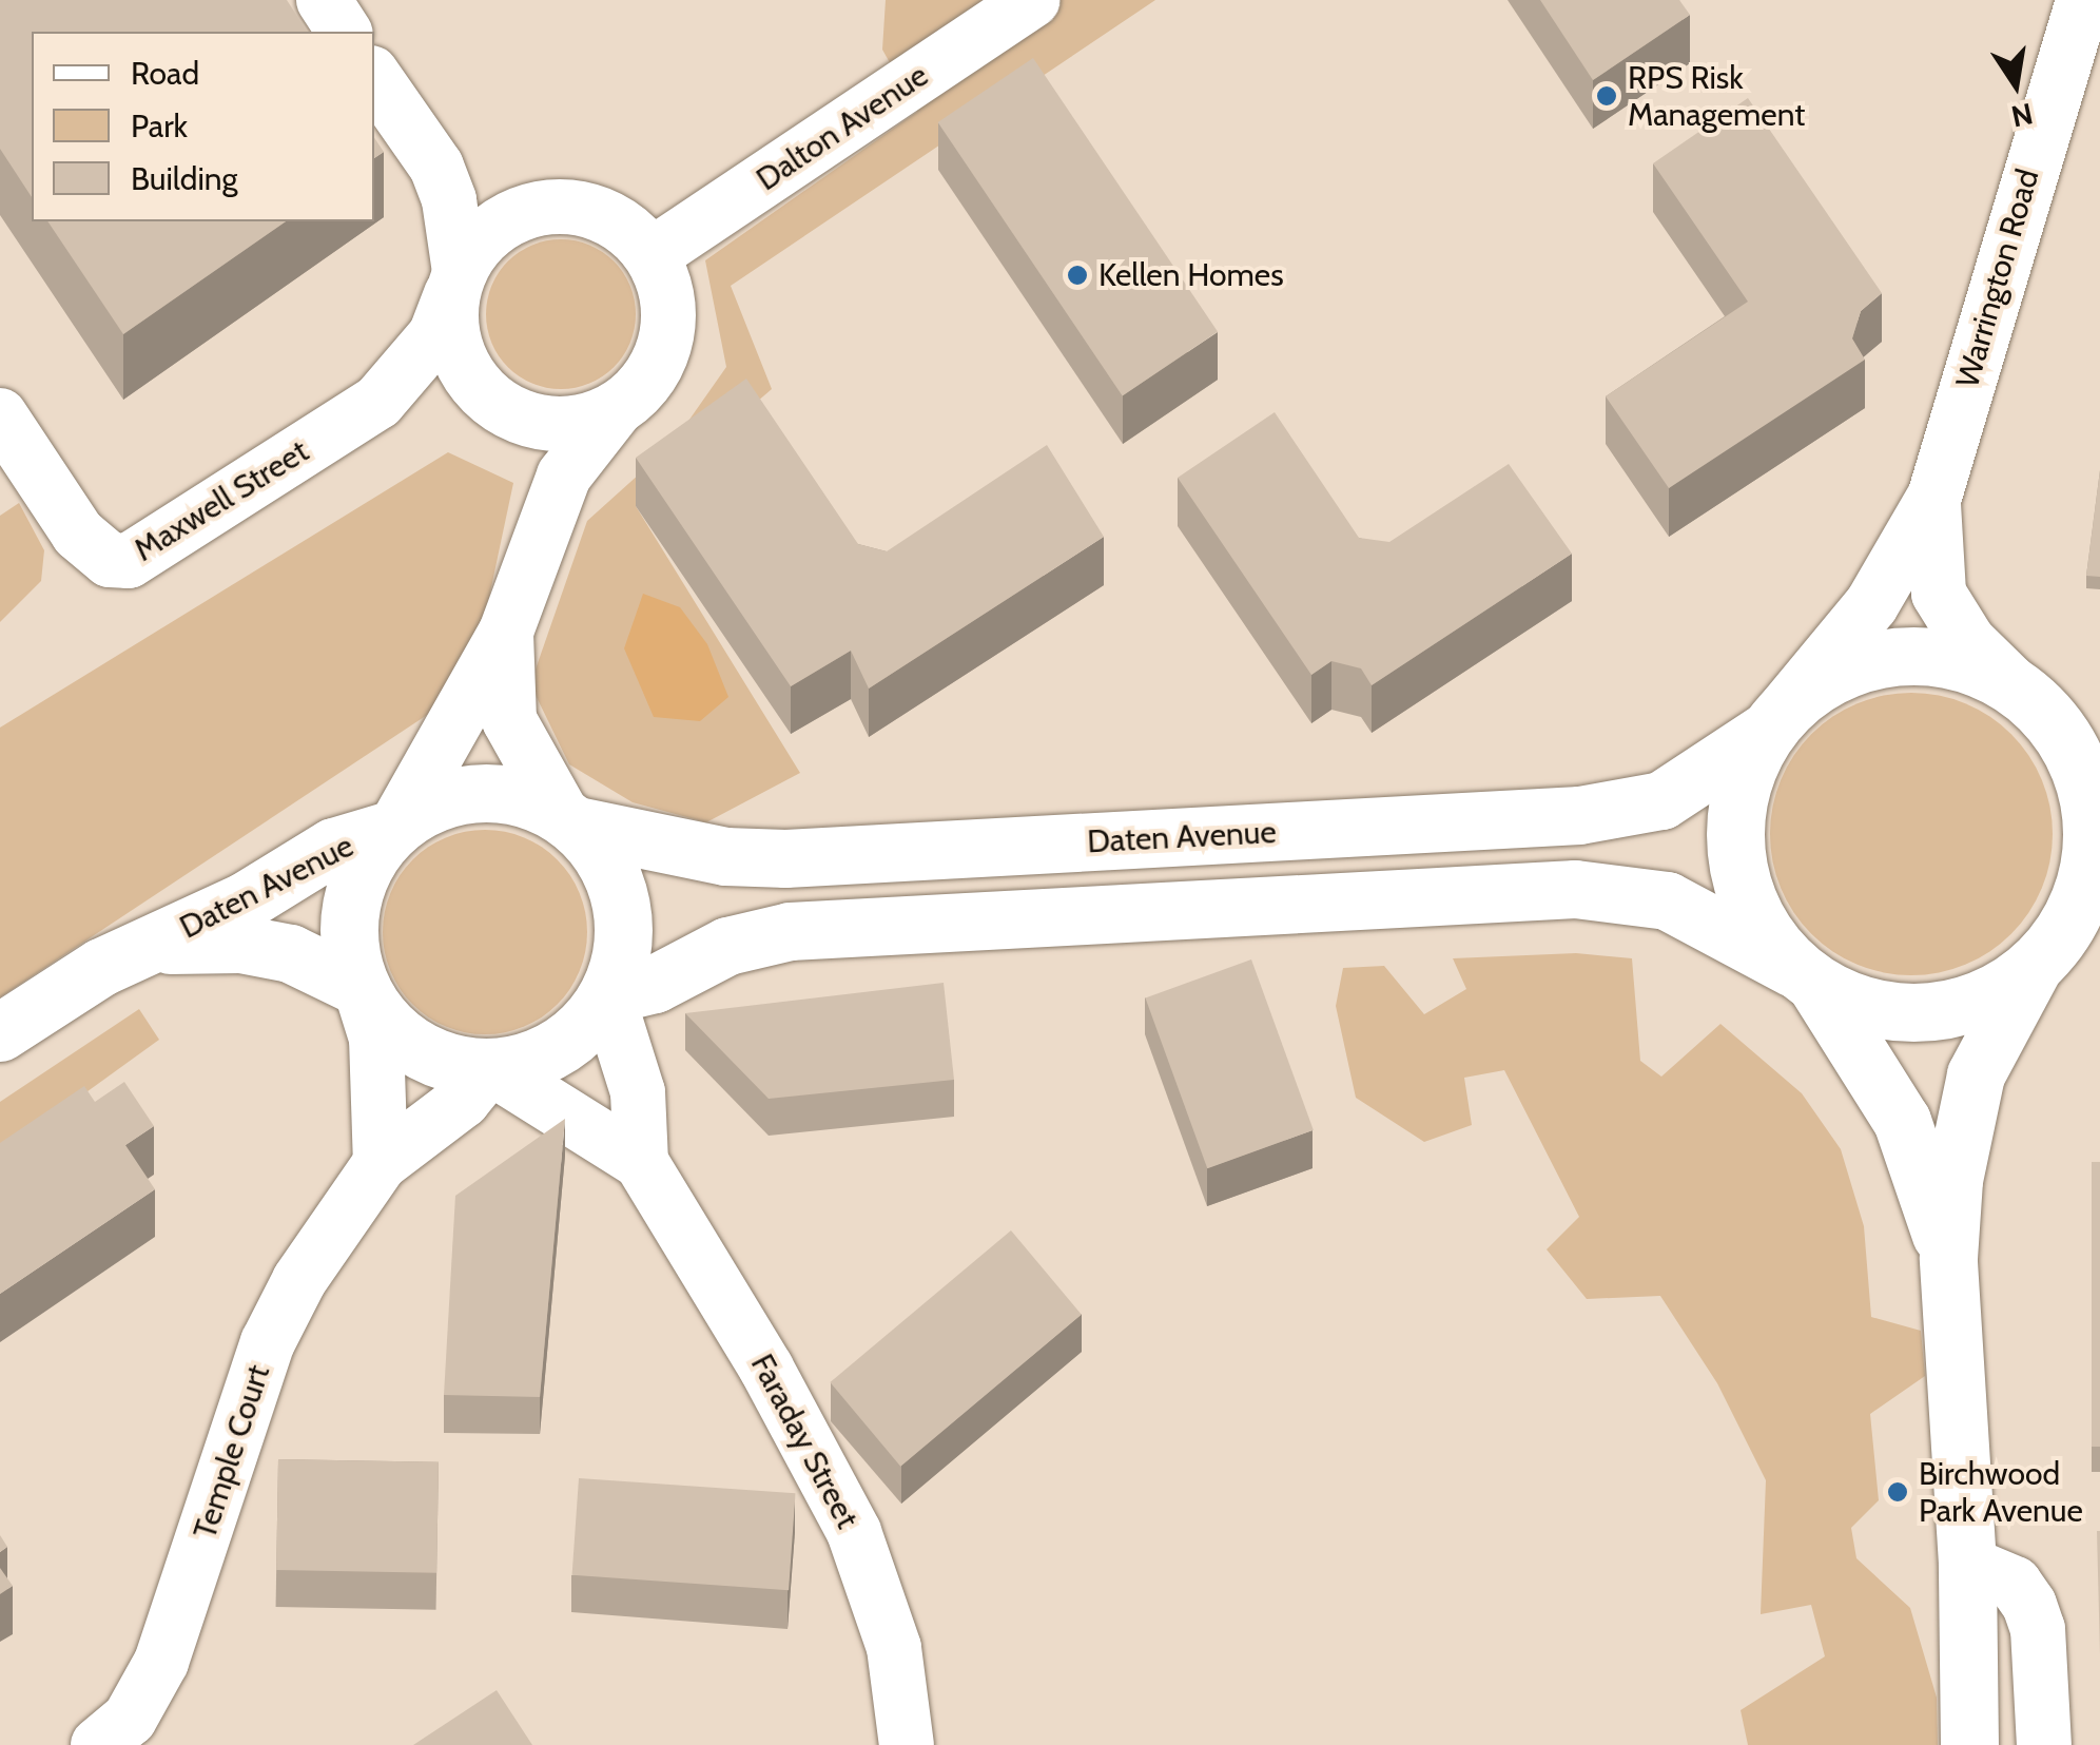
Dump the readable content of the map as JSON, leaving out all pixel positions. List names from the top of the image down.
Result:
{
  "streets": {
    "street": [
      "Dalton Avenue",
      "Warrington Road",
      "Maxwell Street",
      "Daten Avenue",
      "Faraday Street",
      "Temple Court"
    ]
  },
  "crossings": [
    ["Dalton Avenue", "Maxwell Street"],
    ["Warrington Road", "Daten Avenue"],
    ["Daten Avenue", "Faraday Street"],
    ["Daten Avenue", "Temple Court"],
    ["Faraday Street", "Temple Court"]
  ],
  "places": ["RPS Risk Management", "Kellen Homes", "Birchwood Park Avenue"],
  "legend": ["Road", "Park", "Building"],
  "north": "bottom"
}
